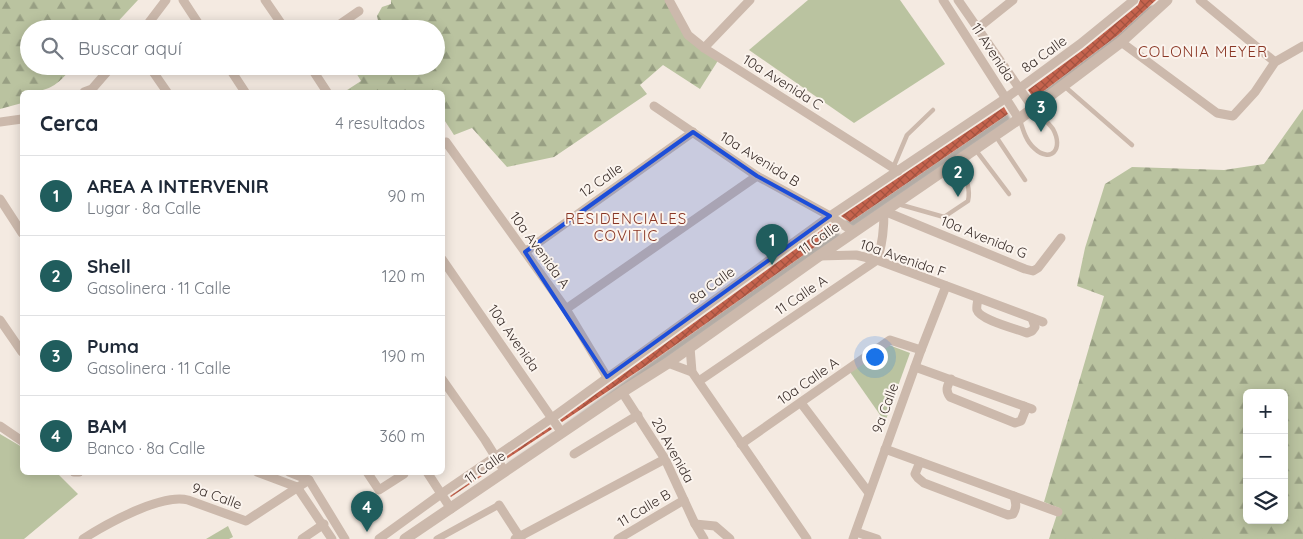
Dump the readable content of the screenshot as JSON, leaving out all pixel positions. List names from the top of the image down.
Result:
{
  "streets": {
    "street": [
      "11 Avenida",
      "8a Calle",
      "10a Avenida C",
      "10a Avenida B",
      "12 Calle",
      "10a Avenida G",
      "11 Calle",
      "10a Avenida A",
      "10a Avenida F",
      "11 Calle A",
      "10a Avenida",
      "10a Calle A",
      "9a Calle",
      "20 Avenida",
      "11 Calle B"
    ]
  },
  "crossings": [
    ["11 Avenida", "8a Calle"],
    ["11 Avenida", "11 Calle"],
    ["8a Calle", "10a Avenida C"],
    ["8a Calle", "10a Avenida B"],
    ["8a Calle", "10a Avenida A"],
    ["8a Calle", "10a Avenida"],
    ["10a Avenida B", "12 Calle"],
    ["10a Avenida B", "11 Calle"],
    ["12 Calle", "10a Avenida A"],
    ["10a Avenida G", "11 Calle"],
    ["11 Calle", "10a Avenida F"],
    ["11 Calle", "10a Avenida"],
    ["11 Calle", "20 Avenida"],
    ["10a Avenida F", "11 Calle A"],
    ["10a Avenida F", "9a Calle"],
    ["10a Calle A", "9a Calle"],
    ["20 Avenida", "11 Calle B"]
  ],
  "districts": ["COLONIA MEYER", "RESIDENCIALES COVITIC"],
  "page": {
    "search": "Buscar aquí",
    "heading": ["Cerca", "4 resultados"],
    "pins": [
      "3",
      "2",
      "1",
      "4"
    ],
    "list": [
      {
        "mark": "1",
        "name": "AREA A INTERVENIR",
        "note": "Lugar · 8a Calle",
        "value": "90 m"
      },
      {
        "mark": "2",
        "name": "Shell",
        "note": "Gasolinera · 11 Calle",
        "value": "120 m"
      },
      {
        "mark": "3",
        "name": "Puma",
        "note": "Gasolinera · 11 Calle",
        "value": "190 m"
      },
      {
        "mark": "4",
        "name": "BAM",
        "note": "Banco · 8a Calle",
        "value": "360 m"
      }
    ],
    "map_buttons": ["+", "−"]
  }
}
